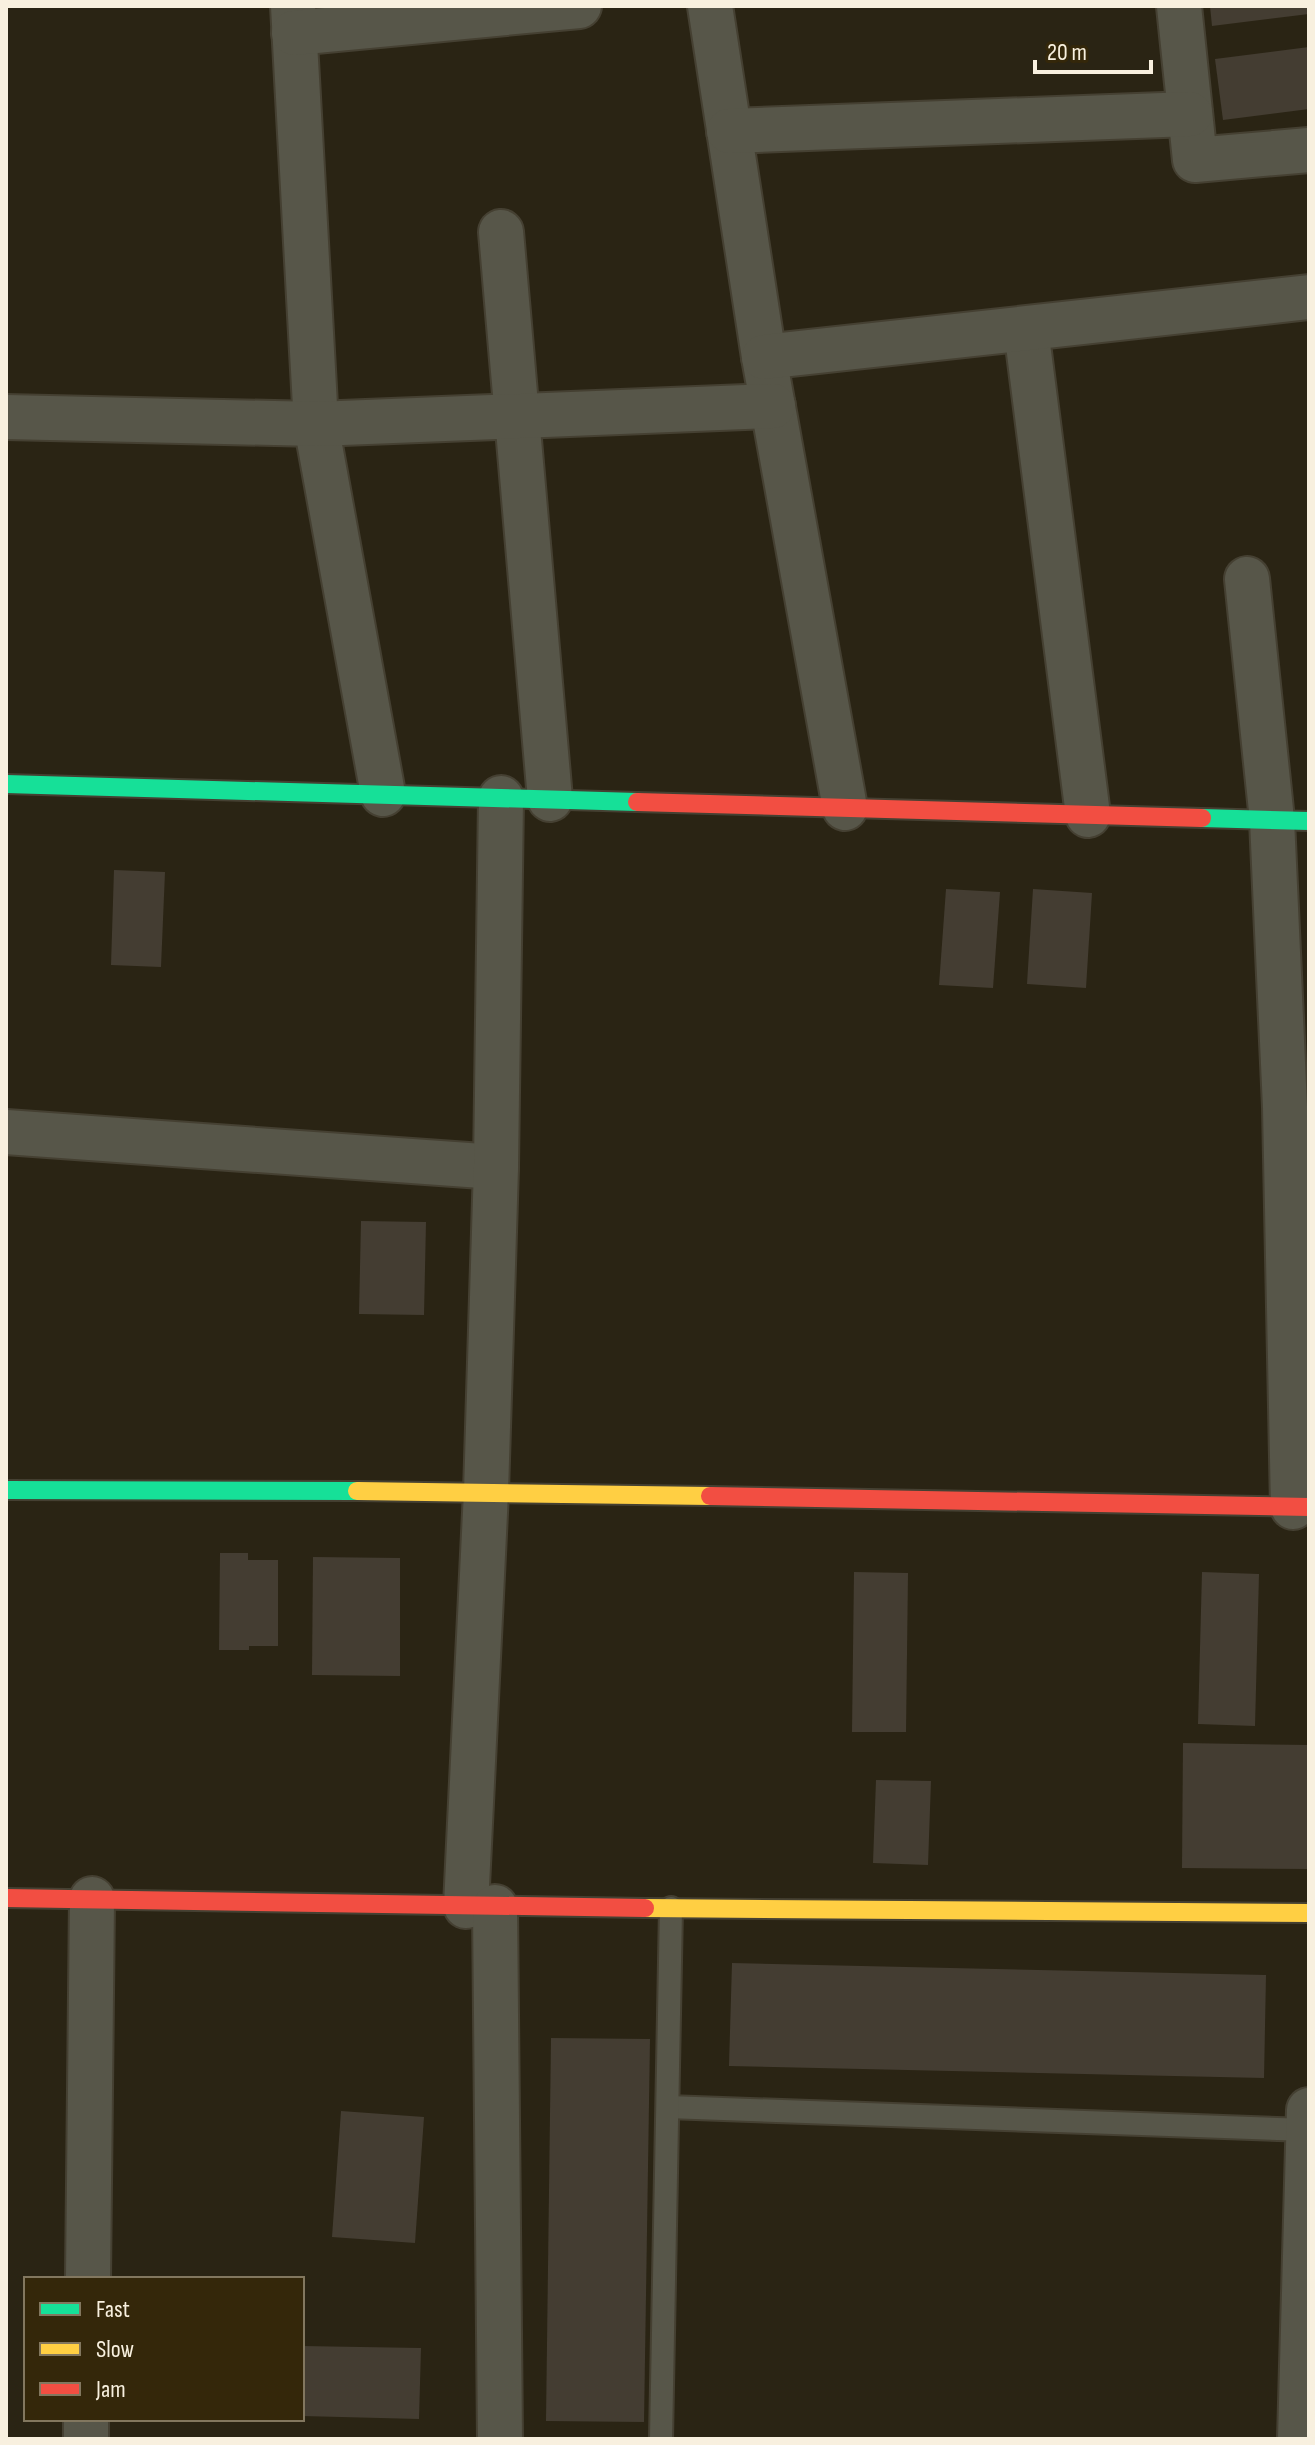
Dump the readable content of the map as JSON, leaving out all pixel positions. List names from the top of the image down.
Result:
{
  "legend": ["Fast", "Slow", "Jam"],
  "scale_bar": "20 m"
}
